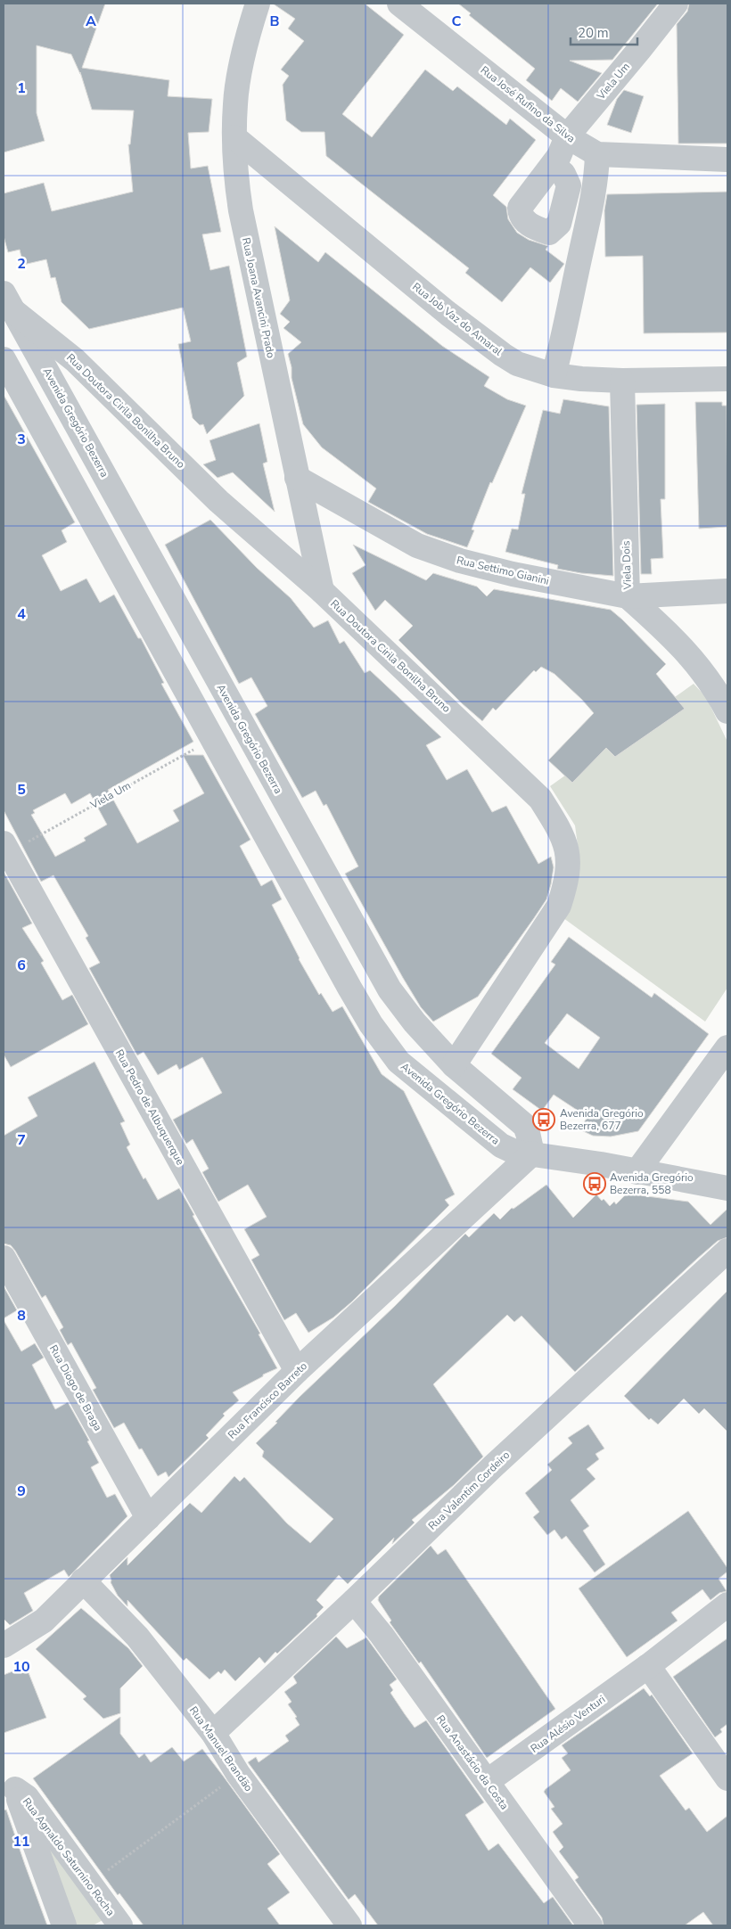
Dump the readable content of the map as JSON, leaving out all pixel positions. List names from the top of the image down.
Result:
{
  "streets": {
    "street": [
      "Viela Um",
      "Rua José Rufino da Silva",
      "Rua Joana Avancini Prado",
      "Rua Job Vaz do Amaral",
      "Rua Doutora Cirila Bonilha Bruno",
      "Avenida Gregório Bezerra",
      "Viela Dois",
      "Rua Settimo Gianini",
      "Rua Pedro de Albuquerque",
      "Rua Diogo de Braga",
      "Rua Francisco Barreto",
      "Rua Valentim Cordeiro",
      "Rua Alésio Venturi",
      "Rua Manuel Brandão",
      "Rua Anastácio da Costa",
      "Rua Agnaldo Saturnino Rocha"
    ]
  },
  "crossings": [
    ["Viela Um", "Rua José Rufino da Silva"],
    ["Viela Um", "Avenida Gregório Bezerra"],
    ["Viela Um", "Rua Pedro de Albuquerque"],
    ["Rua Joana Avancini Prado", "Rua Job Vaz do Amaral"],
    ["Rua Joana Avancini Prado", "Rua Doutora Cirila Bonilha Bruno"],
    ["Rua Joana Avancini Prado", "Rua Settimo Gianini"],
    ["Rua Job Vaz do Amaral", "Viela Dois"],
    ["Rua Doutora Cirila Bonilha Bruno", "Avenida Gregório Bezerra"],
    ["Avenida Gregório Bezerra", "Rua Francisco Barreto"],
    ["Viela Dois", "Rua Settimo Gianini"],
    ["Rua Pedro de Albuquerque", "Rua Francisco Barreto"],
    ["Rua Diogo de Braga", "Rua Francisco Barreto"],
    ["Rua Francisco Barreto", "Rua Manuel Brandão"],
    ["Rua Valentim Cordeiro", "Rua Manuel Brandão"],
    ["Rua Valentim Cordeiro", "Rua Anastácio da Costa"],
    ["Rua Alésio Venturi", "Rua Anastácio da Costa"]
  ],
  "places": {
    "bus stop": ["Avenida Gregório Bezerra, 677", "Avenida Gregório Bezerra, 558"]
  },
  "scale_bar": "20 m",
  "grid": {
    "columns": ["A", "B", "C"],
    "rows": [
      "1",
      "2",
      "3",
      "4",
      "5",
      "6",
      "7",
      "8",
      "9",
      "10",
      "11"
    ]
  }
}
